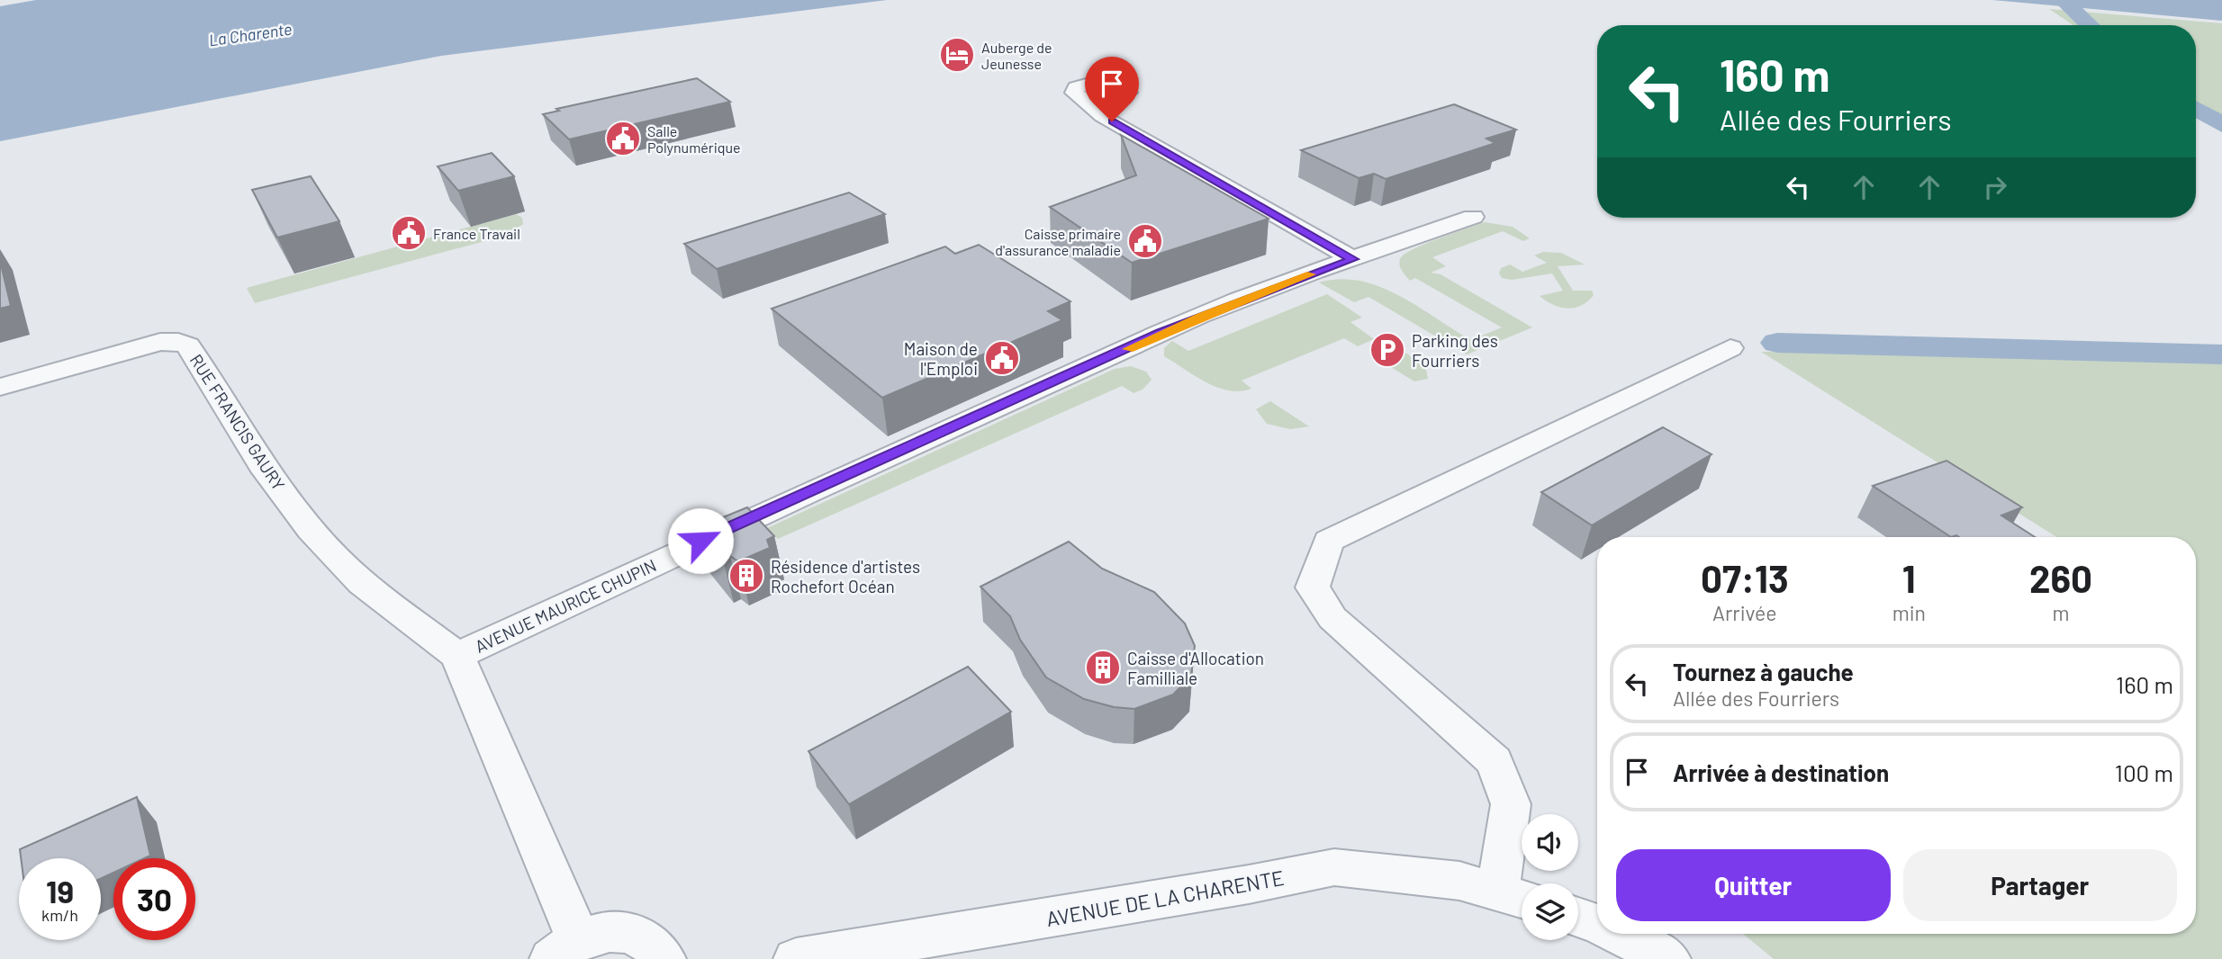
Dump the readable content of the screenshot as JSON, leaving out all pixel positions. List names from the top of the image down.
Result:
{
  "streets": {
    "street": ["RUE FRANCIS GAURY", "AVENUE MAURICE CHUPIN", "AVENUE DE LA CHARENTE"]
  },
  "crossings": [
    ["RUE FRANCIS GAURY", "AVENUE MAURICE CHUPIN"]
  ],
  "water": ["La Charente"],
  "places": {
    "hotel": ["Auberge de Jeunesse"],
    "public building": [
      "Salle Polynumérique",
      "France Travail",
      "Caisse primaire d'assurance maladie",
      "Maison de l'Emploi"
    ],
    "parking": ["Parking des Fourriers"],
    "building": ["Résidence d'artistes Rochefort Océan", "Caisse d'Allocation Familliale"]
  },
  "page": {
    "turn": ["160 m", "Allée des Fourriers"],
    "eta": [
      "07:13",
      "Arrivée",
      "1",
      "min",
      "260",
      "m"
    ],
    "list": [
      {
        "name": "Tournez à gauche",
        "note": "Allée des Fourriers",
        "value": "160 m"
      },
      {
        "name": "Arrivée à destination",
        "value": "100 m"
      }
    ],
    "buttons": ["Quitter", "Partager"],
    "speed": "19 km/h",
    "limit": "30"
  }
}
